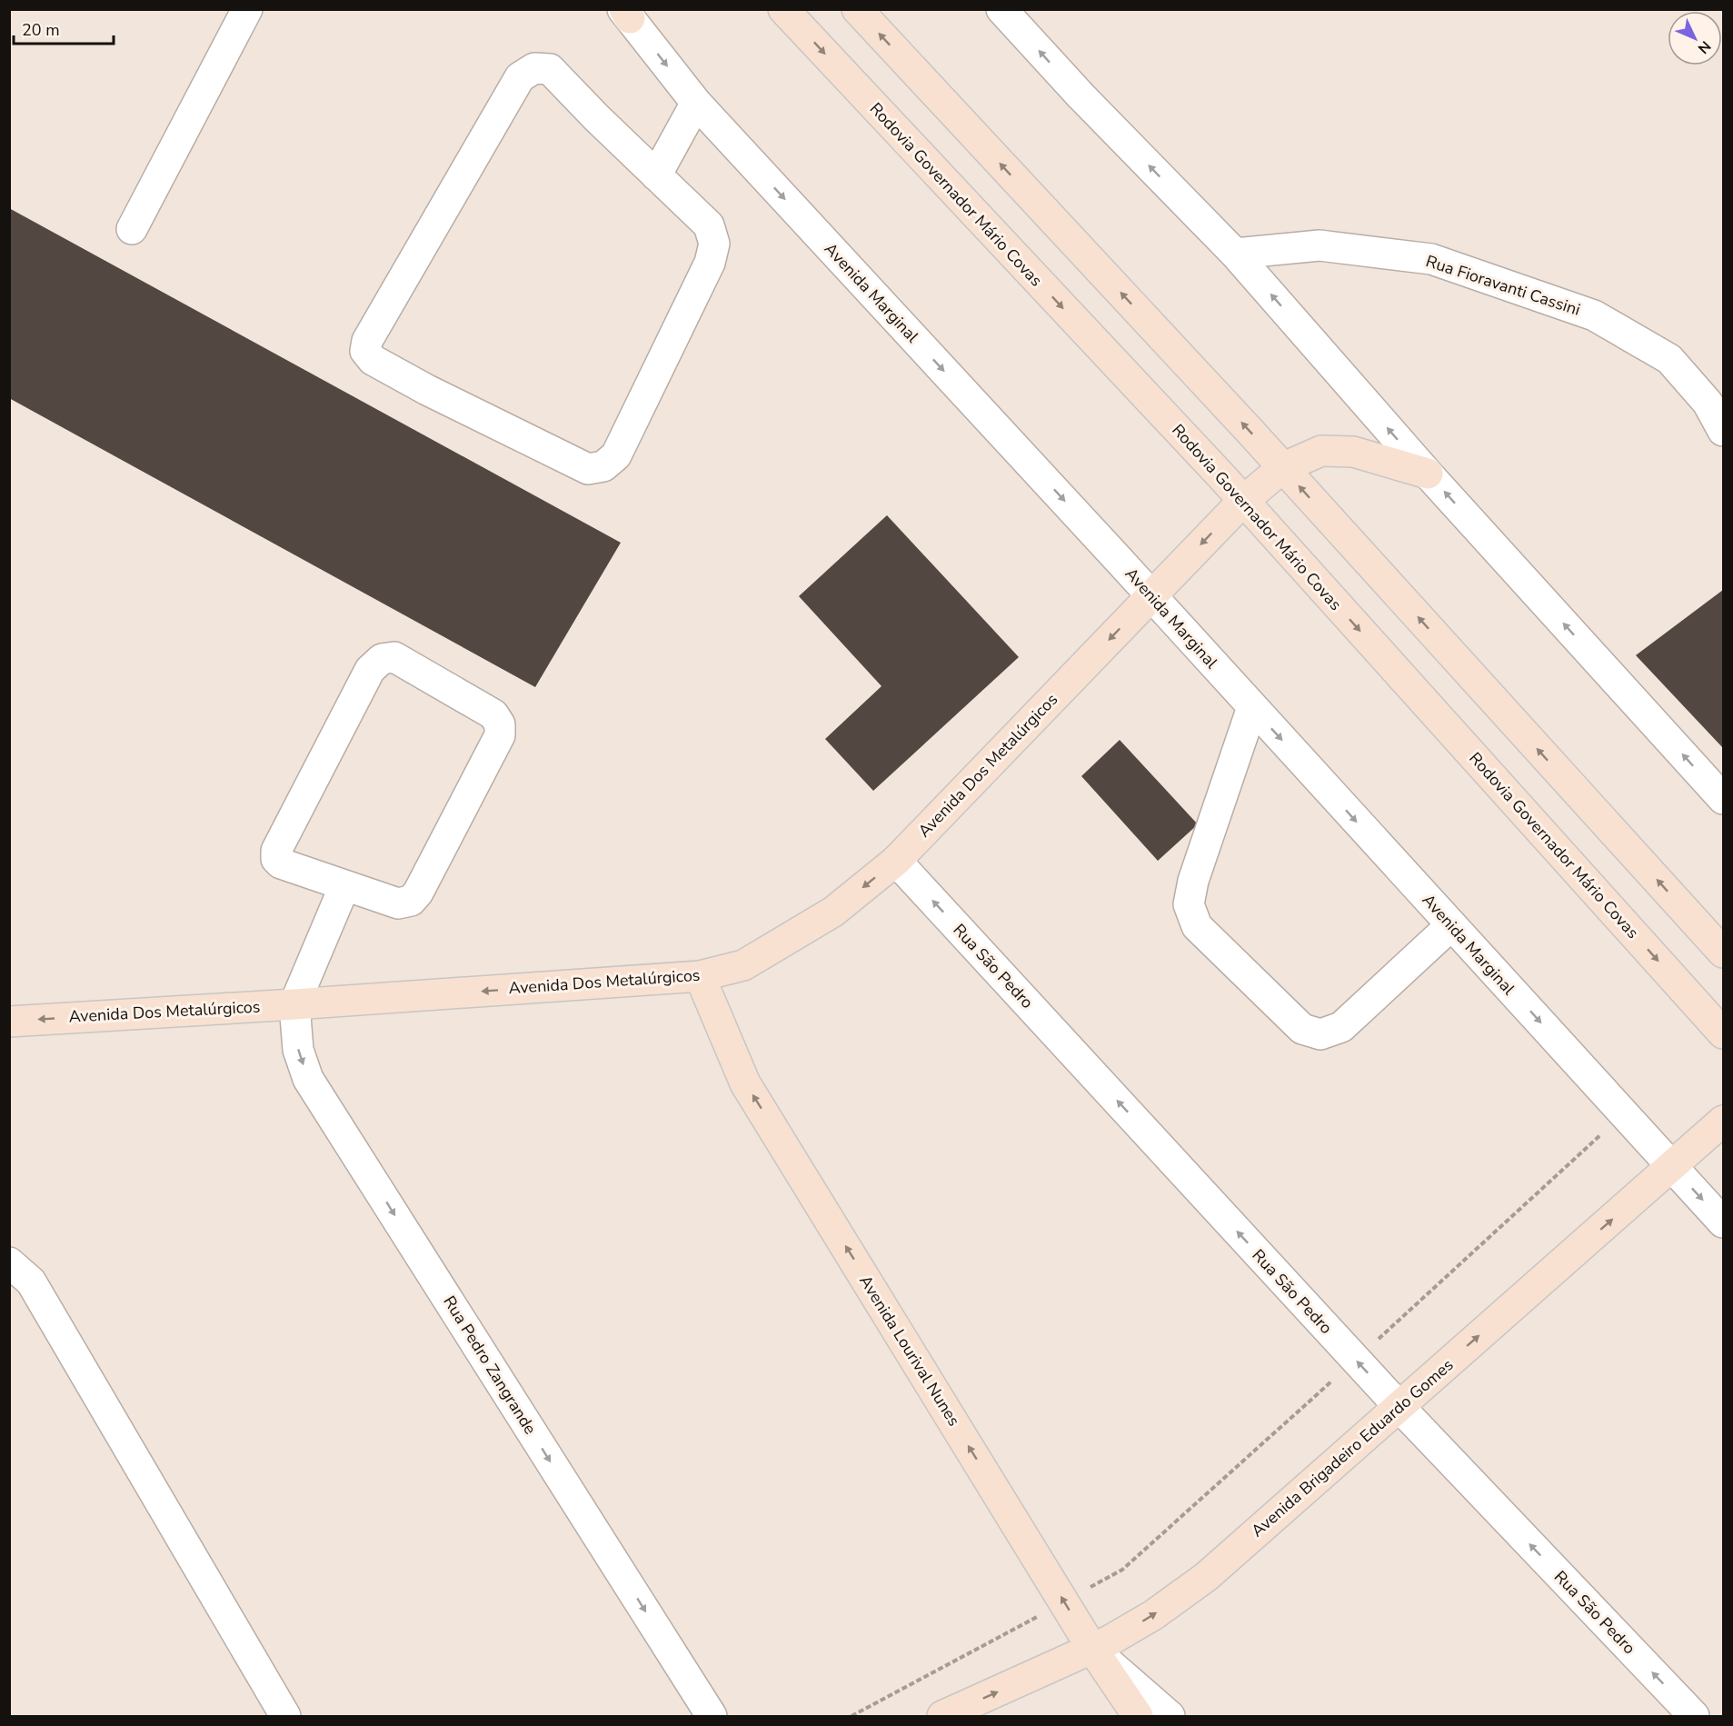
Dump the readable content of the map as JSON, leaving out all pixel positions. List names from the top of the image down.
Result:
{
  "streets": {
    "main road": [
      "Rodovia Governador Mário Covas",
      "Avenida Dos Metalúrgicos",
      "Avenida Lourival Nunes",
      "Avenida Brigadeiro Eduardo Gomes"
    ],
    "street": [
      "Rua Fioravanti Cassini",
      "Avenida Marginal",
      "Rua São Pedro",
      "Rua Pedro Zangrande"
    ]
  },
  "crossings": [
    ["Rodovia Governador Mário Covas", "Avenida Dos Metalúrgicos"],
    ["Avenida Marginal", "Avenida Dos Metalúrgicos"],
    ["Avenida Marginal", "Avenida Brigadeiro Eduardo Gomes"],
    ["Avenida Dos Metalúrgicos", "Rua São Pedro"],
    ["Avenida Dos Metalúrgicos", "Avenida Lourival Nunes"],
    ["Avenida Dos Metalúrgicos", "Rua Pedro Zangrande"],
    ["Rua São Pedro", "Avenida Brigadeiro Eduardo Gomes"],
    ["Avenida Lourival Nunes", "Avenida Brigadeiro Eduardo Gomes"]
  ],
  "one_way": [
    "Avenida Marginal",
    "Avenida Dos Metalúrgicos",
    "Rua São Pedro",
    "Avenida Lourival Nunes",
    "Rua Pedro Zangrande",
    "Avenida Brigadeiro Eduardo Gomes"
  ],
  "scale_bar": "20 m",
  "north": "bottom right"
}
